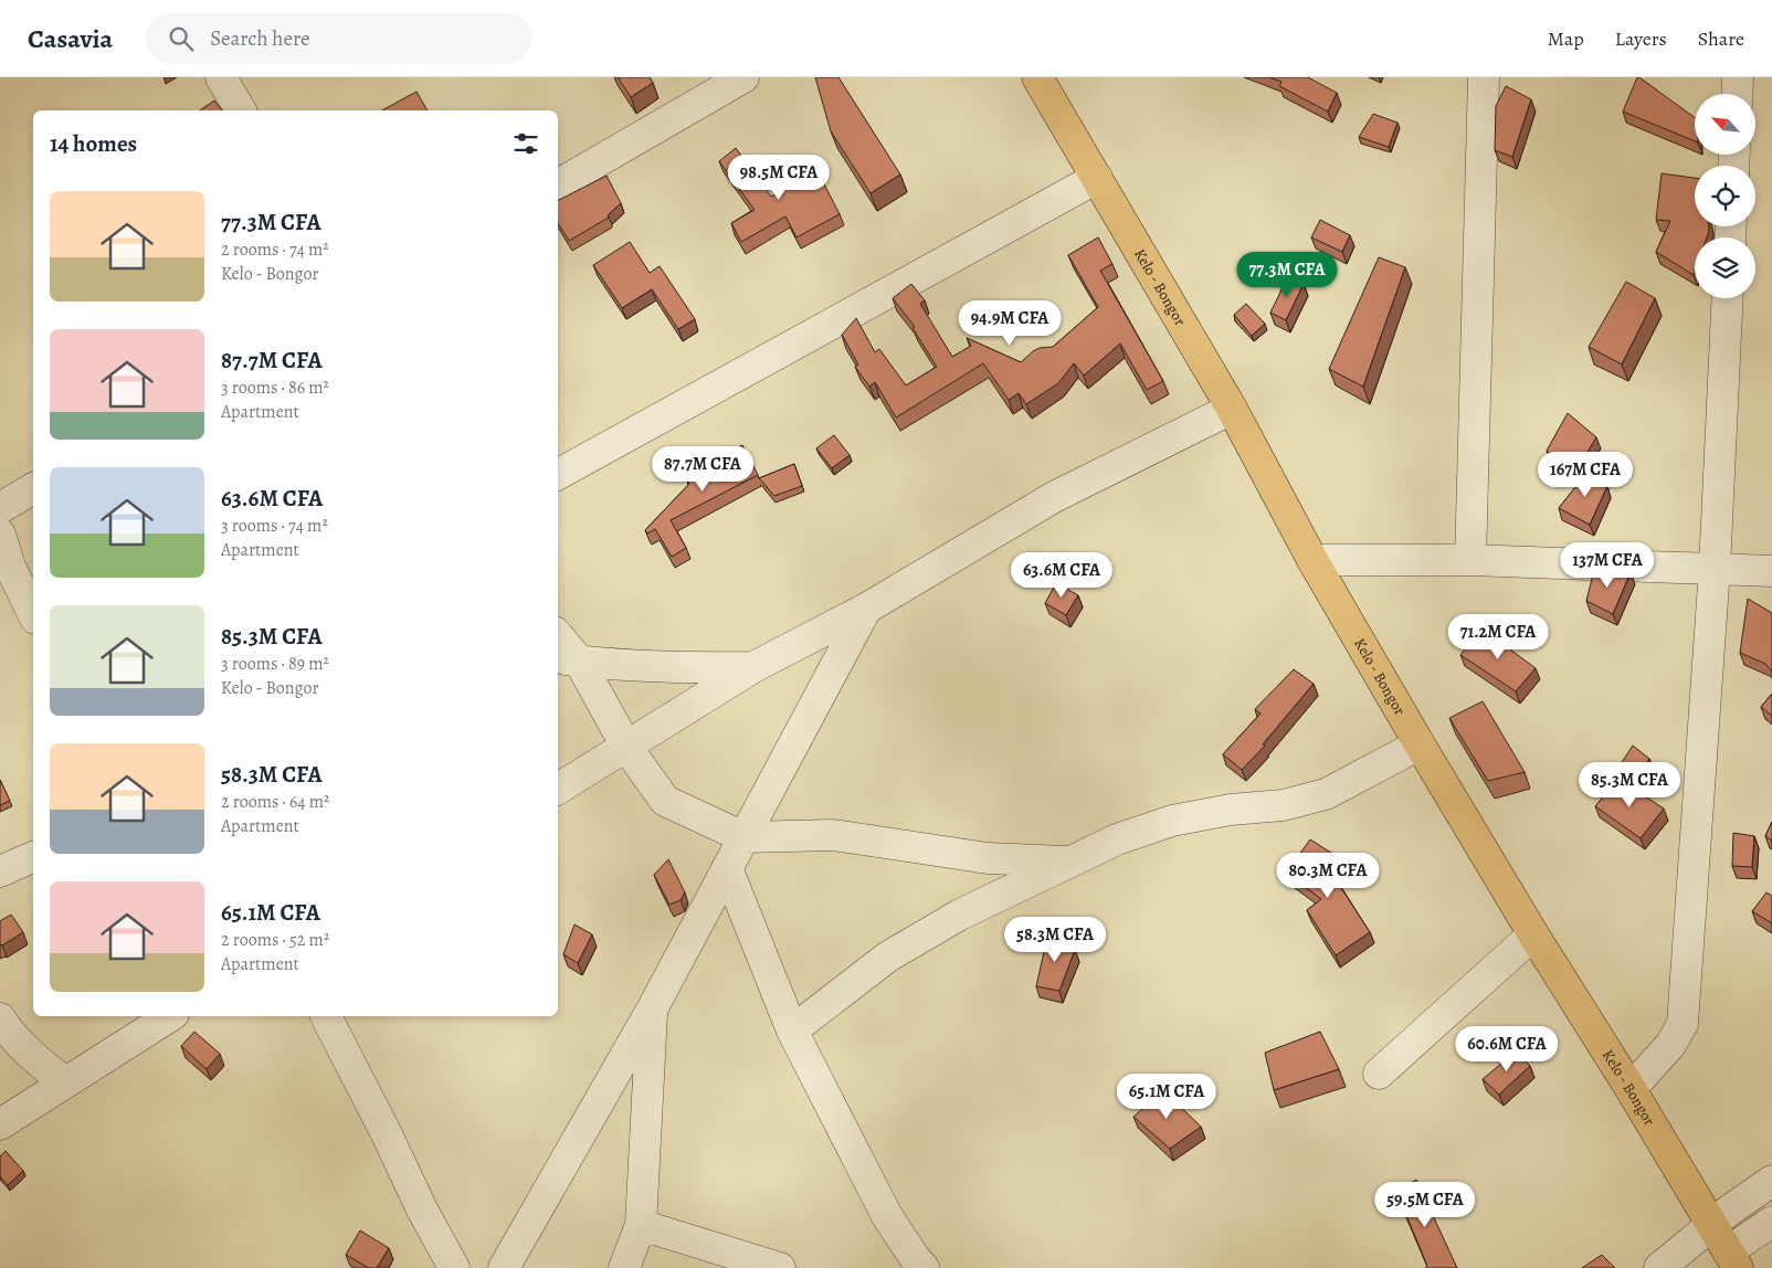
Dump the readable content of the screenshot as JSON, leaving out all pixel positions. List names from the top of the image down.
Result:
{
  "streets": {
    "highway": ["Kelo - Bongor"]
  },
  "north": "top left",
  "page": {
    "header": "Casavia",
    "search": "Search here",
    "nav": ["Map", "Layers", "Share"],
    "heading": "14 homes",
    "price": [
      "98.5M CFA",
      "77.3M CFA",
      "94.9M CFA",
      "87.7M CFA",
      "167M CFA",
      "137M CFA",
      "63.6M CFA",
      "71.2M CFA",
      "85.3M CFA",
      "80.3M CFA",
      "58.3M CFA",
      "60.6M CFA",
      "65.1M CFA",
      "59.5M CFA"
    ],
    "list": [
      {
        "name": "77.3M CFA",
        "note": "2 rooms · 74 m² · Kelo - Bongor"
      },
      {
        "name": "87.7M CFA",
        "note": "3 rooms · 86 m² · Apartment"
      },
      {
        "name": "63.6M CFA",
        "note": "3 rooms · 74 m² · Apartment"
      },
      {
        "name": "85.3M CFA",
        "note": "3 rooms · 89 m² · Kelo - Bongor"
      },
      {
        "name": "58.3M CFA",
        "note": "2 rooms · 64 m² · Apartment"
      },
      {
        "name": "65.1M CFA",
        "note": "2 rooms · 52 m² · Apartment"
      }
    ]
  }
}
